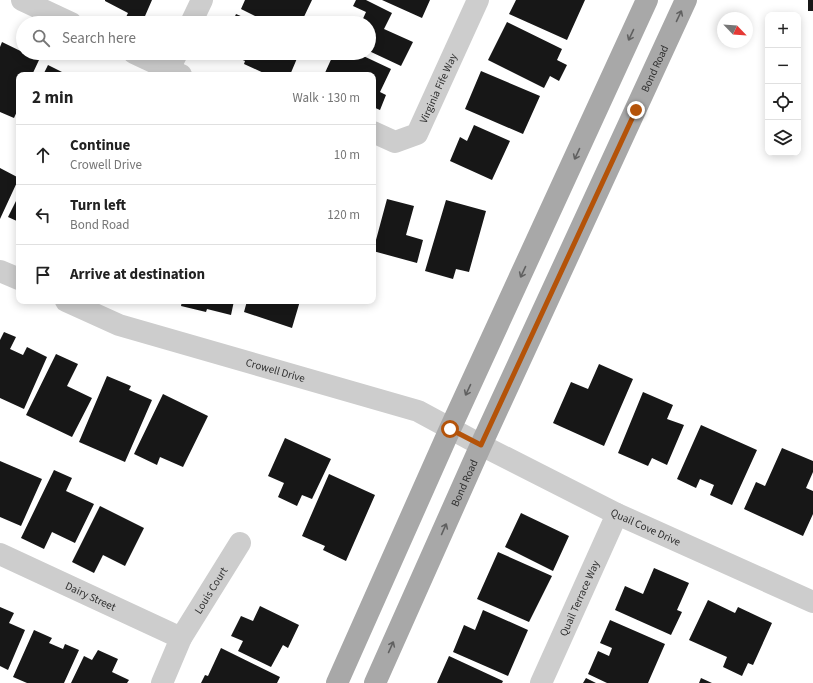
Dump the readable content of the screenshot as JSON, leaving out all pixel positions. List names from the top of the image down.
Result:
{
  "streets": {
    "main road": ["Bond Road"],
    "street": [
      "Virginia Fife Way",
      "Crowell Drive",
      "Quail Cove Drive",
      "Louis Court",
      "Dairy Street",
      "Quail Terrace Way"
    ]
  },
  "crossings": [
    ["Bond Road", "Crowell Drive"],
    ["Bond Road", "Quail Cove Drive"],
    ["Crowell Drive", "Quail Cove Drive"],
    ["Quail Cove Drive", "Quail Terrace Way"],
    ["Louis Court", "Dairy Street"]
  ],
  "north": "bottom right",
  "page": {
    "map_buttons": ["+", "−"],
    "search": "Search here",
    "heading": ["2 min", "Walk · 130 m"],
    "list": [
      ["Continue", "Crowell Drive", "10 m"],
      ["Turn left", "Bond Road", "120 m"],
      "Arrive at destination"
    ]
  }
}
